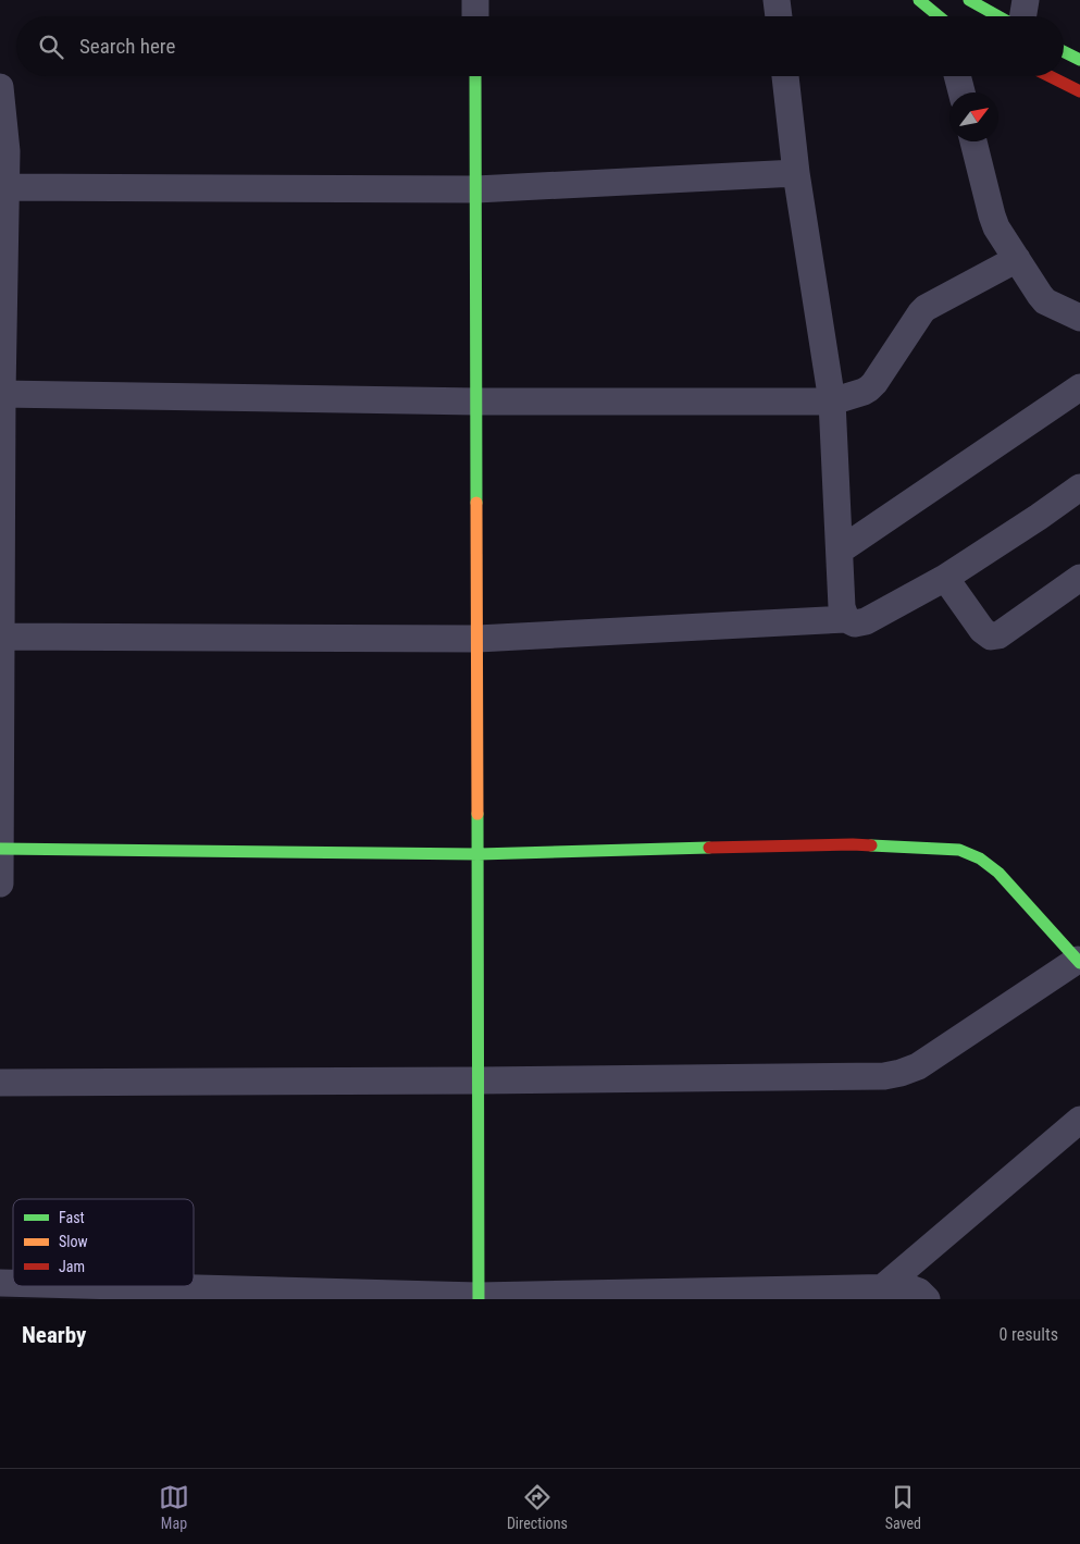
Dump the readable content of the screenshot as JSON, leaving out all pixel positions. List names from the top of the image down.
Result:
{
  "legend": ["Fast", "Slow", "Jam"],
  "north": "top right",
  "page": {
    "search": "Search here",
    "heading": ["Nearby", "0 results"],
    "nav": ["Map", "Directions", "Saved"]
  }
}
